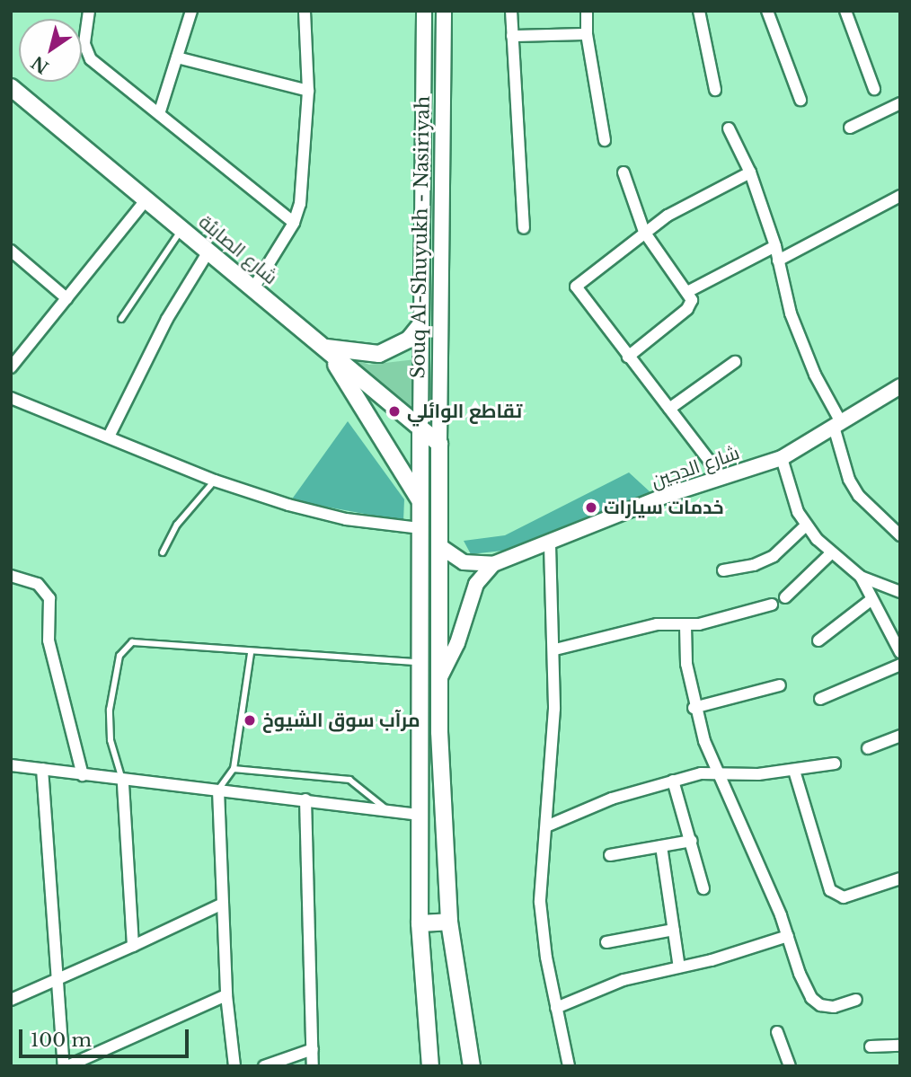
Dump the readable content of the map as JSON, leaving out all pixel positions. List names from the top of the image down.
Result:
{
  "streets": {
    "main road": ["Souq Al-Shuyukh - Nasiriyah", "شارع الصابئة", "شارع الدجين"]
  },
  "crossings": [
    ["Souq Al-Shuyukh - Nasiriyah", "شارع الصابئة"],
    ["Souq Al-Shuyukh - Nasiriyah", "شارع الدجين"]
  ],
  "places": ["تقاطع الوائلي", "خدمات سيارات", "مرآب سوق الشيوخ"],
  "scale_bar": "100 m",
  "north": "bottom left"
}
